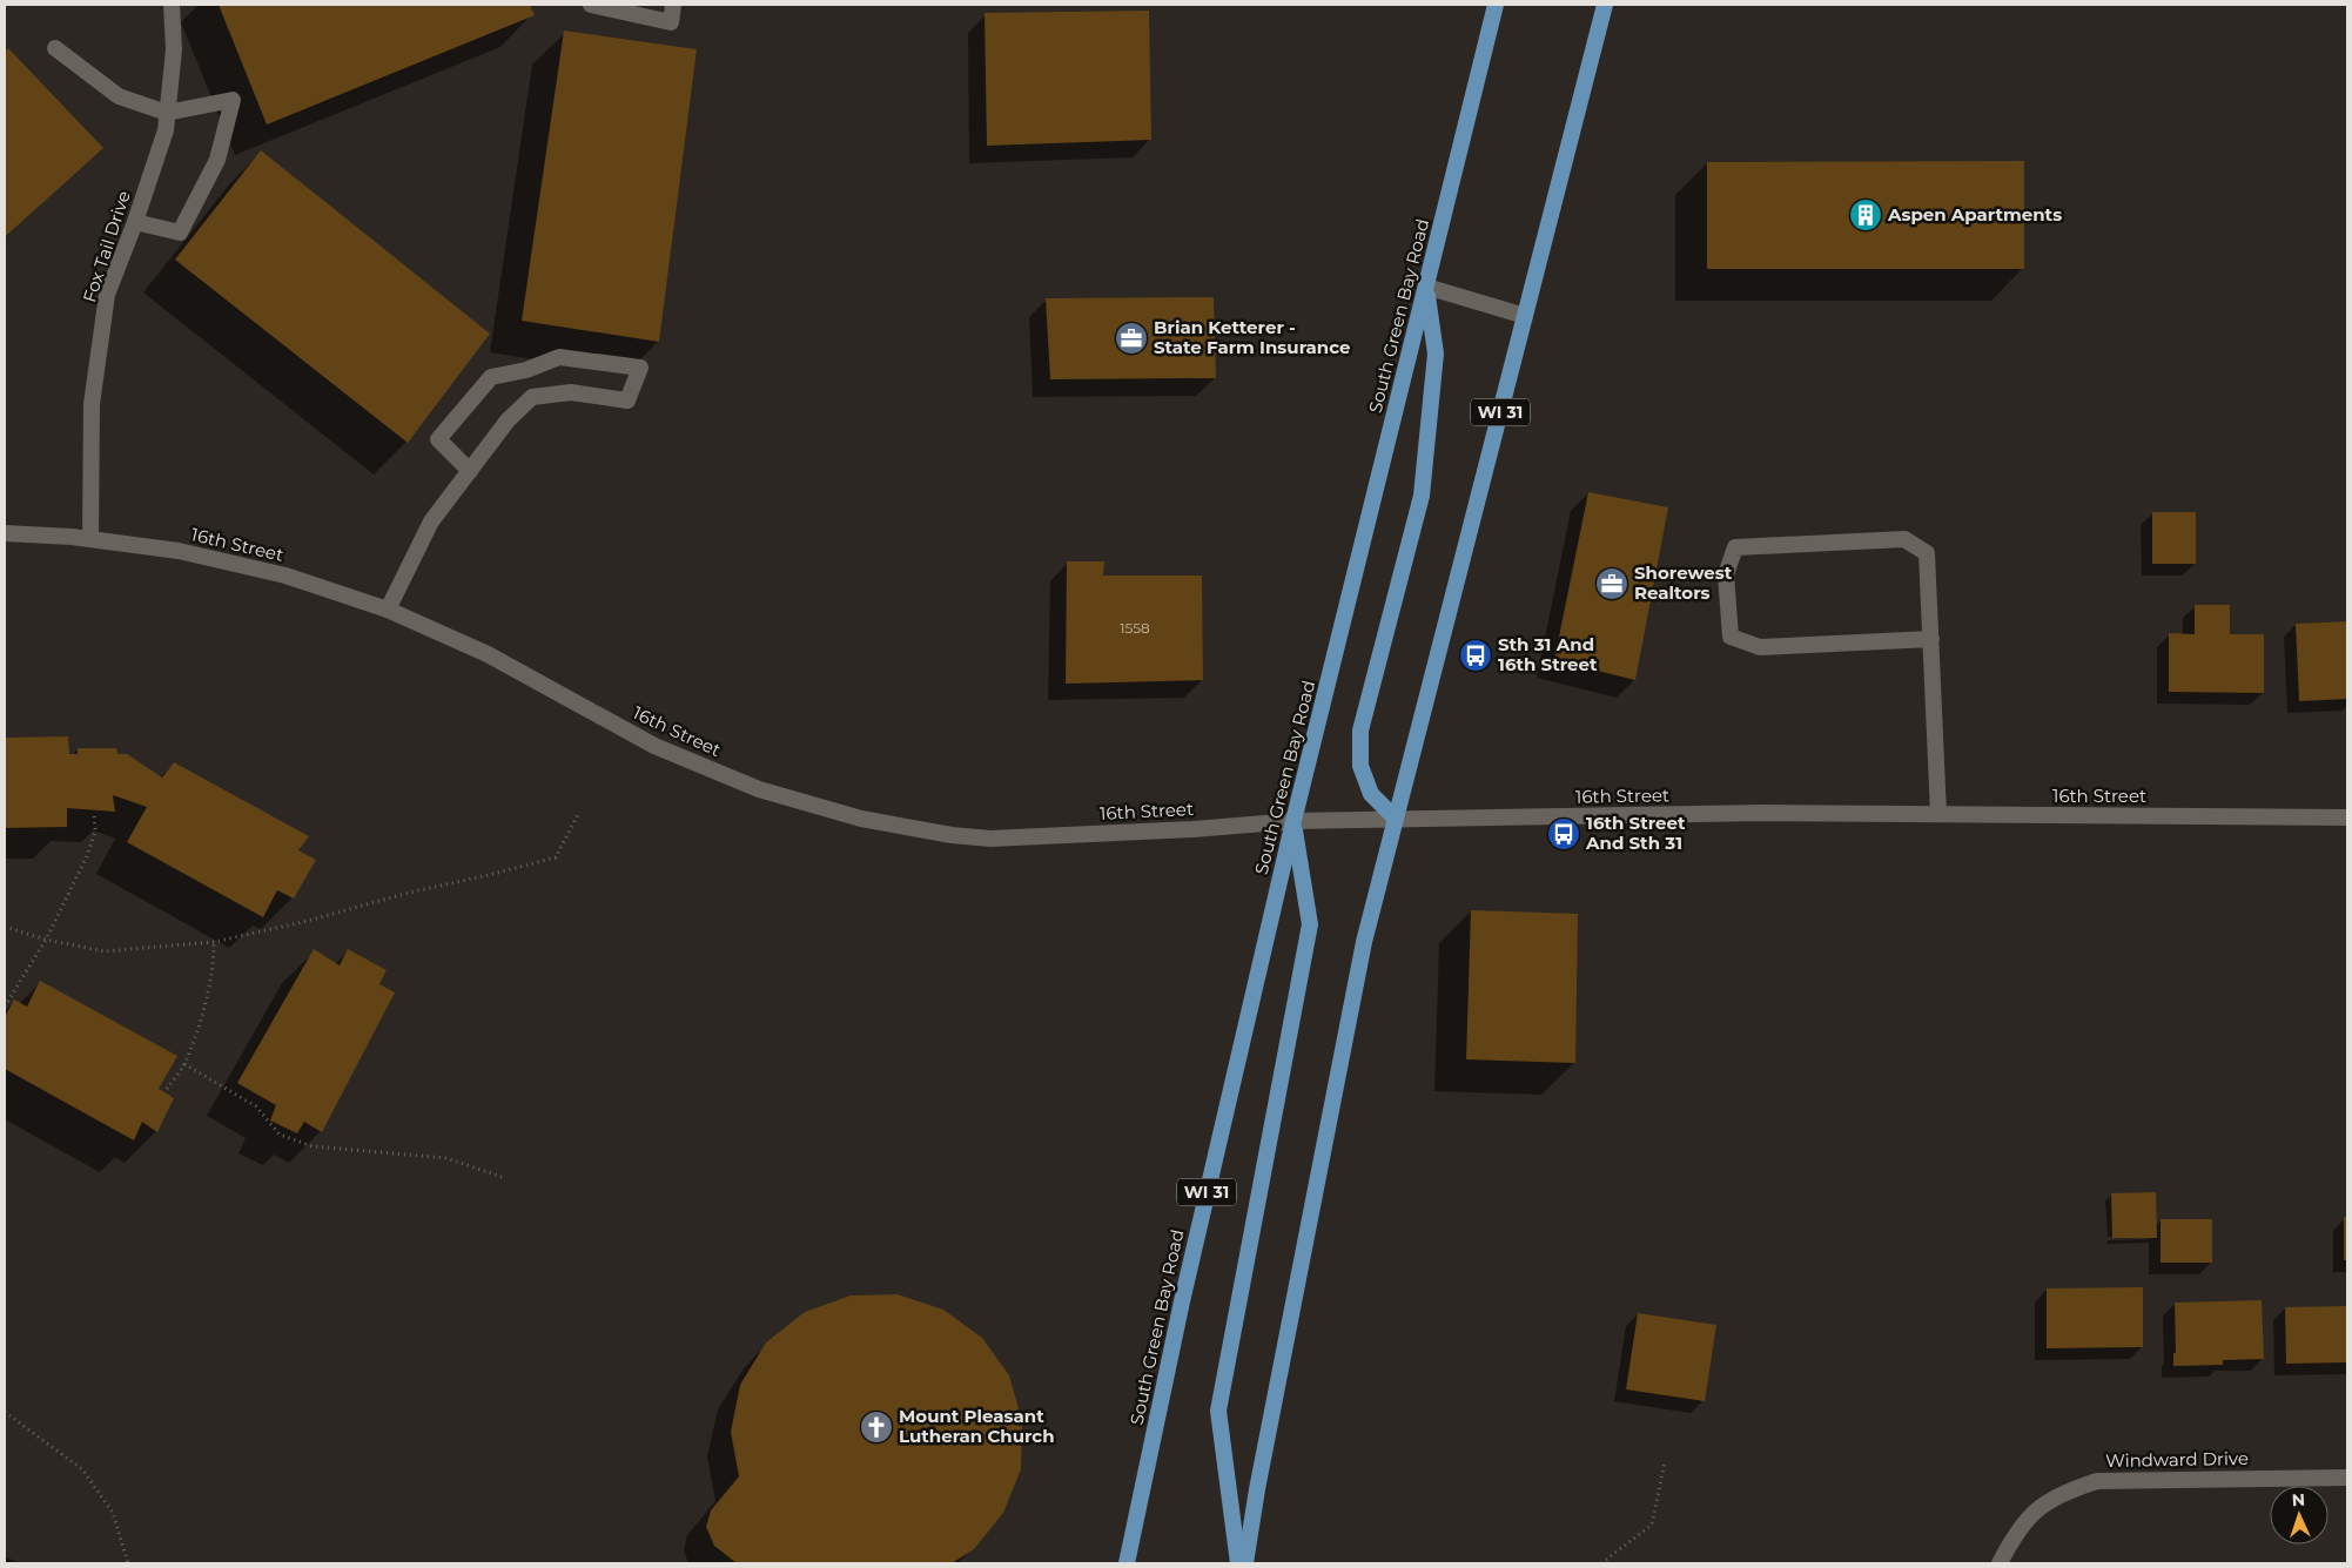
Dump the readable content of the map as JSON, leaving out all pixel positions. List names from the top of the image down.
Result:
{
  "streets": {
    "main road": ["South Green Bay Road", "WI 31"],
    "street": ["Fox Tail Drive", "16th Street", "Windward Drive"]
  },
  "crossings": [
    ["Fox Tail Drive", "16th Street"],
    ["South Green Bay Road", "16th Street"],
    ["WI 31", "16th Street"]
  ],
  "places": {
    "building": ["Aspen Apartments"],
    "office": ["Brian Ketterer - State Farm Insurance", "Shorewest Realtors"],
    "bus stop": ["Sth 31 And 16th Street", "16th Street And Sth 31"],
    "church": ["Mount Pleasant Lutheran Church"]
  },
  "house_numbers": ["1558"],
  "north": "top"
}
